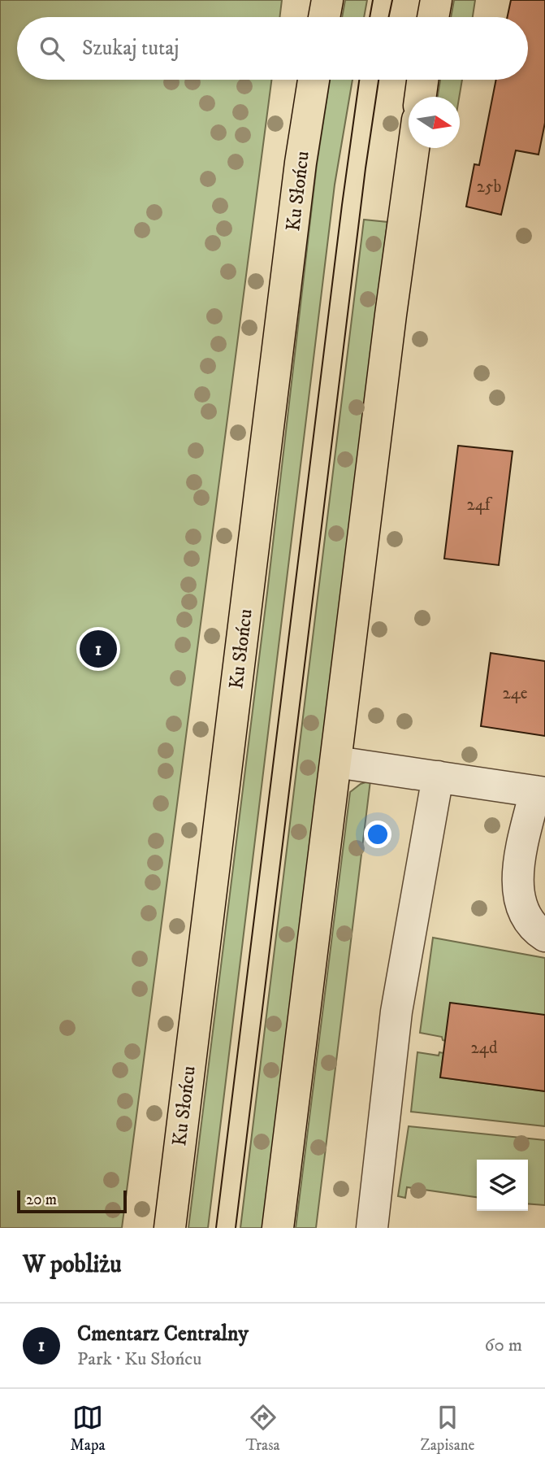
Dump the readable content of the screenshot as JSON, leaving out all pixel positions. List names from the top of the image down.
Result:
{
  "streets": {
    "main road": ["Ku Słońcu"]
  },
  "house_numbers": [
    "25b",
    "24f",
    "24e",
    "24d"
  ],
  "scale_bar": "20 m",
  "north": "right",
  "page": {
    "search": "Szukaj tutaj",
    "pins": "1",
    "scale": "20 m",
    "heading": "W pobliżu",
    "list": [
      {
        "mark": "1",
        "name": "Cmentarz Centralny",
        "note": "Park · Ku Słońcu",
        "value": "60 m"
      }
    ],
    "nav": ["Mapa", "Trasa", "Zapisane"]
  }
}
